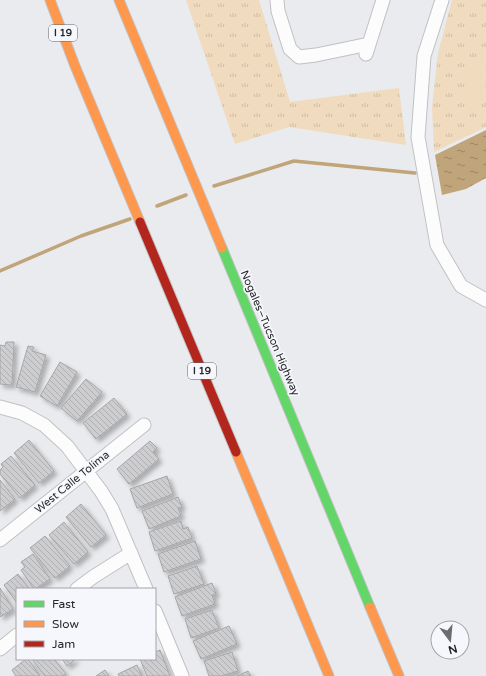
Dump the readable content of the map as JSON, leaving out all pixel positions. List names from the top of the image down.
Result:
{
  "streets": {
    "highway": ["I 19", "Nogales–Tucson Highway"],
    "street": ["West Calle Tolima"]
  },
  "legend": ["Fast", "Slow", "Jam"],
  "north": "bottom"
}
